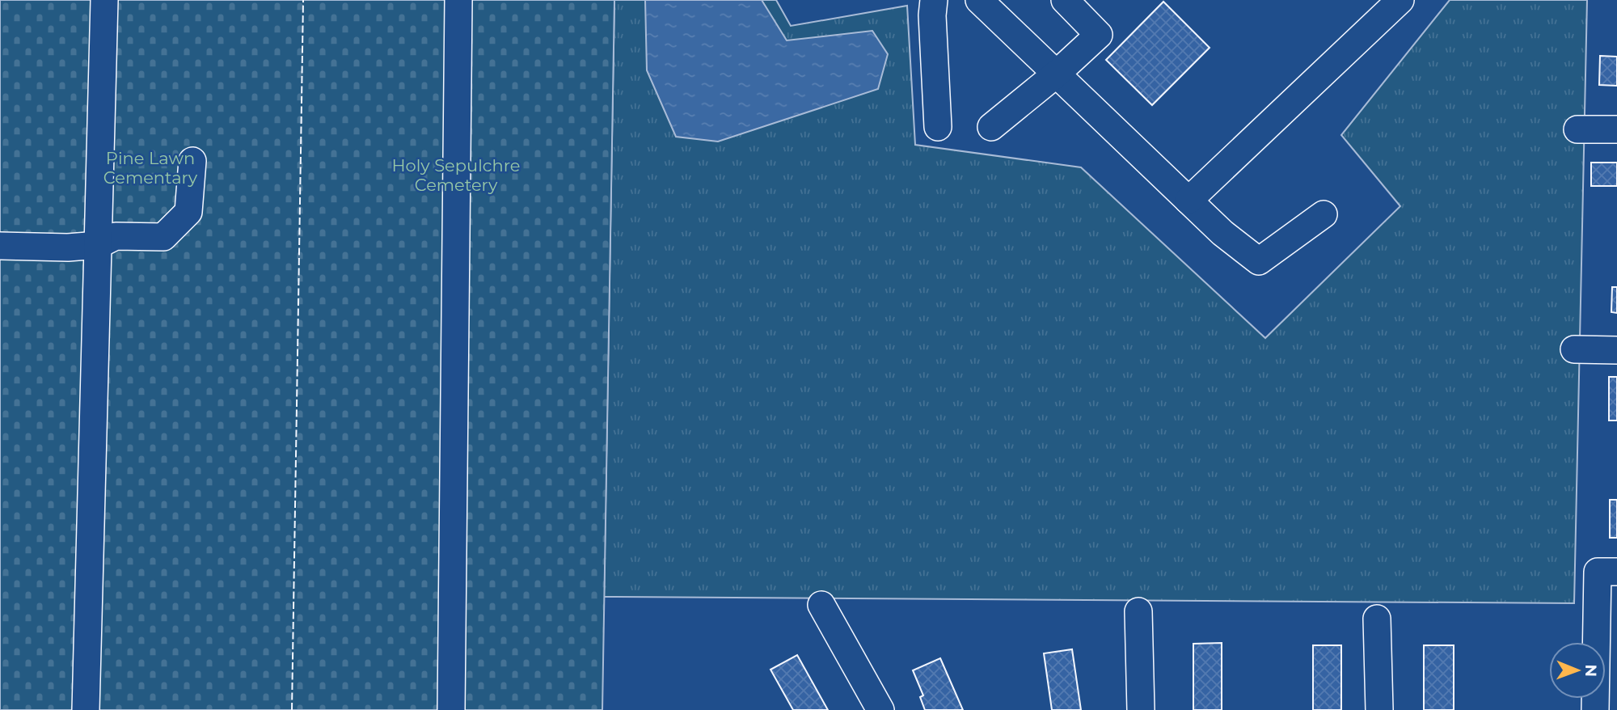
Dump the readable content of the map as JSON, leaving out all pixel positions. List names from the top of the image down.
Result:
{
  "parks": ["Pine Lawn Cementary", "Holy Sepulchre Cemetery"],
  "north": "right"
}
